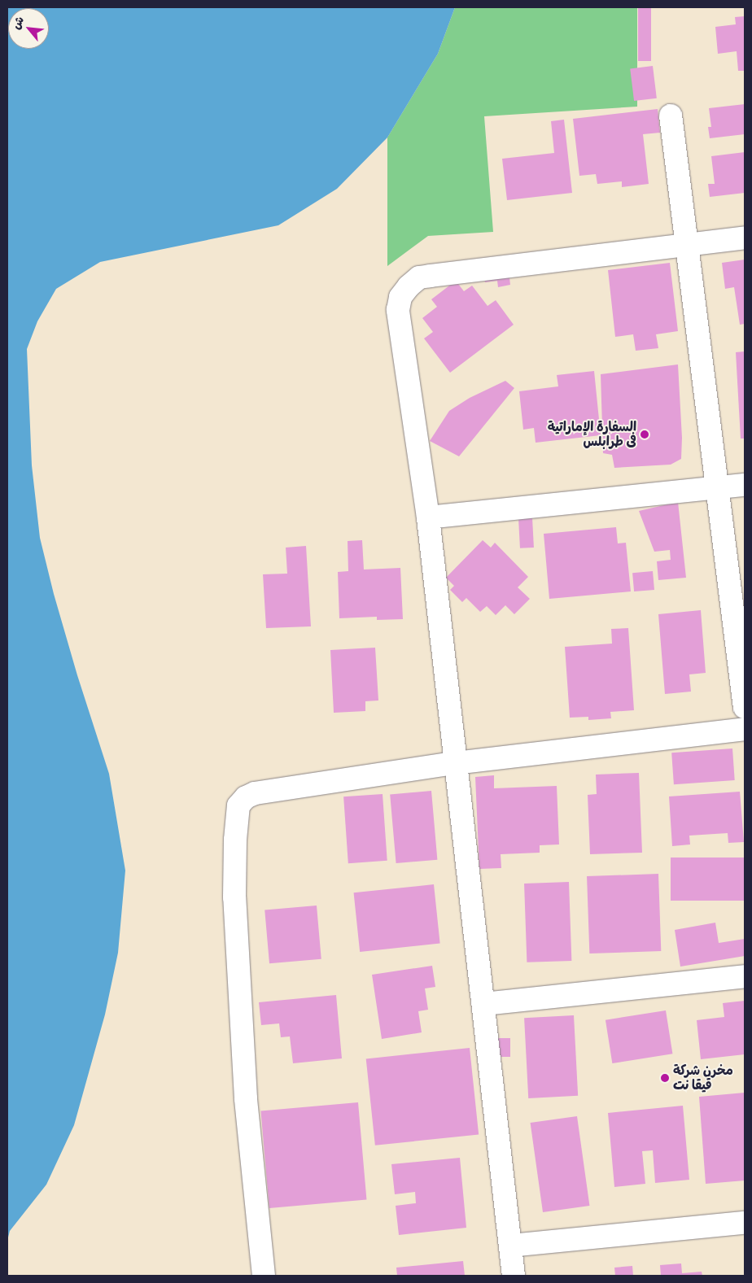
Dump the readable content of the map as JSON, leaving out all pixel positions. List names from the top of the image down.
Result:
{
  "places": ["السفارة الإماراتية فى طرابلس", "مخرن شركة قيقا نت"],
  "north": "top left"
}
